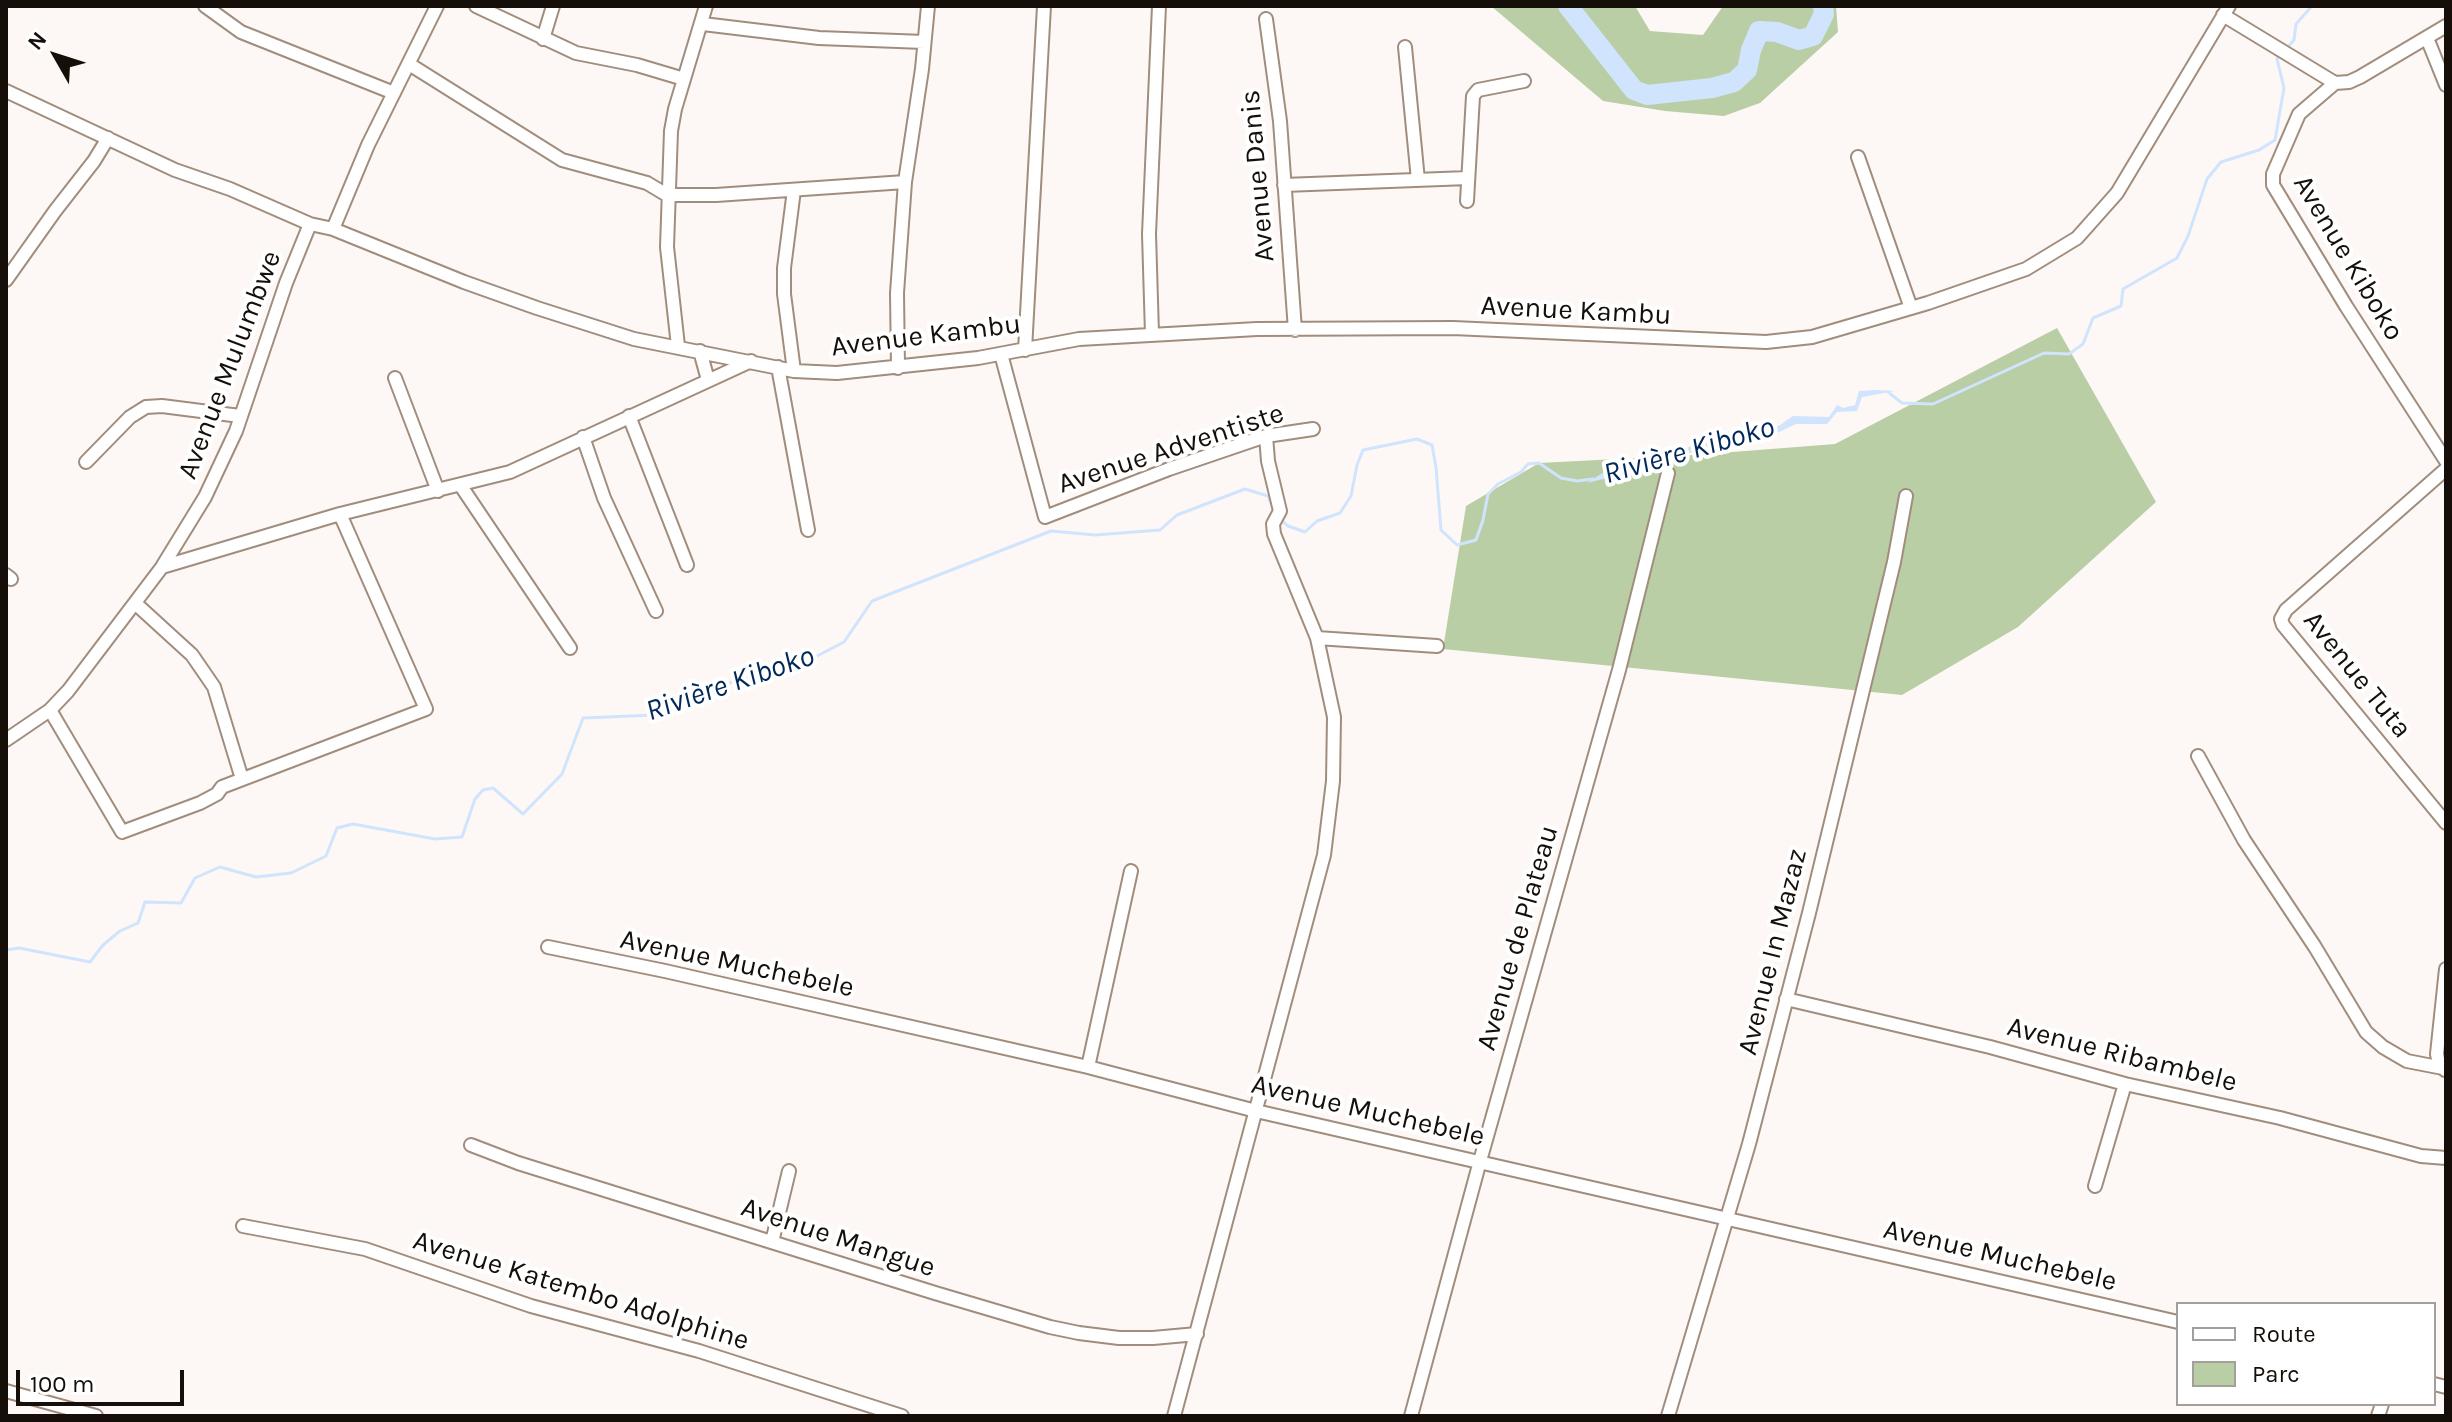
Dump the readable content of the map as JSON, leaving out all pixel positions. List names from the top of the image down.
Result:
{
  "streets": {
    "street": [
      "Avenue Danis",
      "Avenue Kiboko",
      "Avenue Kambu",
      "Avenue Mulumbwe",
      "Avenue Adventiste",
      "Avenue Tuta",
      "Avenue de Plateau",
      "Avenue In Mazaz",
      "Avenue Muchebele",
      "Avenue Ribambele",
      "Avenue Mangue",
      "Avenue Katembo Adolphine"
    ]
  },
  "crossings": [
    ["Avenue Danis", "Avenue Kambu"],
    ["Avenue Kambu", "Avenue Mulumbwe"],
    ["Avenue Kambu", "Avenue Adventiste"],
    ["Avenue de Plateau", "Avenue Muchebele"],
    ["Avenue In Mazaz", "Avenue Muchebele"],
    ["Avenue In Mazaz", "Avenue Ribambele"]
  ],
  "water": ["Rivière Kiboko"],
  "legend": ["Route", "Parc"],
  "scale_bar": "100 m",
  "north": "top left"
}
